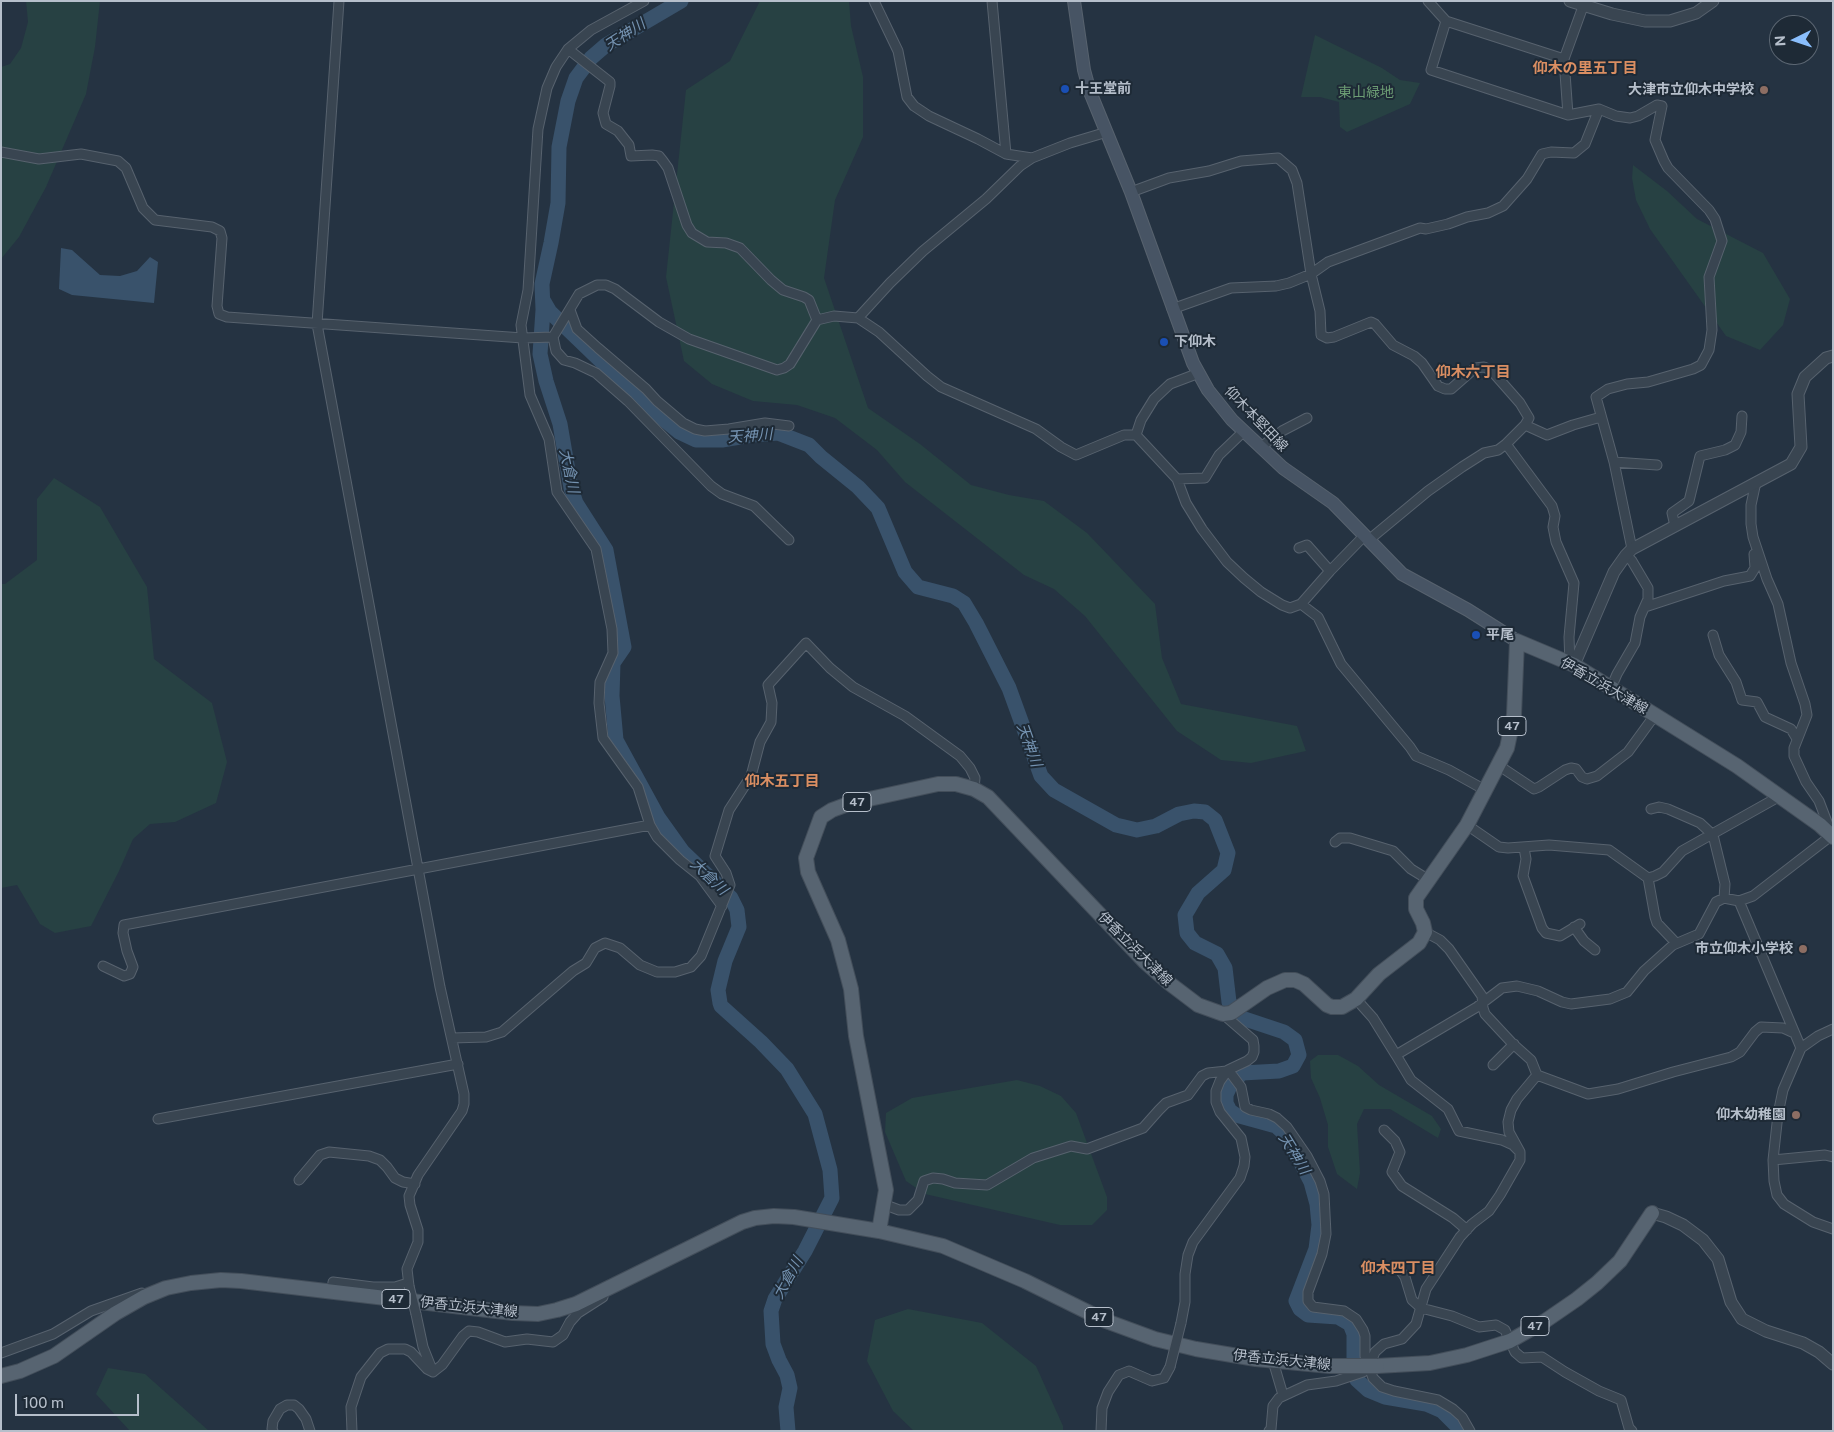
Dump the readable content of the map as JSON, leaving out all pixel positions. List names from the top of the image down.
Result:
{
  "streets": {
    "main road": ["仰木本堅田線", "伊香立浜大津線", "47"]
  },
  "crossings": [
    ["仰木本堅田線", "伊香立浜大津線"],
    ["仰木本堅田線", "47"],
    ["伊香立浜大津線", "47"]
  ],
  "districts": [
    "仰木の里五丁目",
    "仰木六丁目",
    "仰木五丁目",
    "仰木四丁目"
  ],
  "water": ["天神川", "大倉川"],
  "parks": ["東山緑地"],
  "places": [
    "十王堂前",
    "大津市立仰木中学校",
    "下仰木",
    "平尾",
    "市立仰木小学校",
    "仰木幼稚園"
  ],
  "scale_bar": "100 m",
  "north": "left"
}
